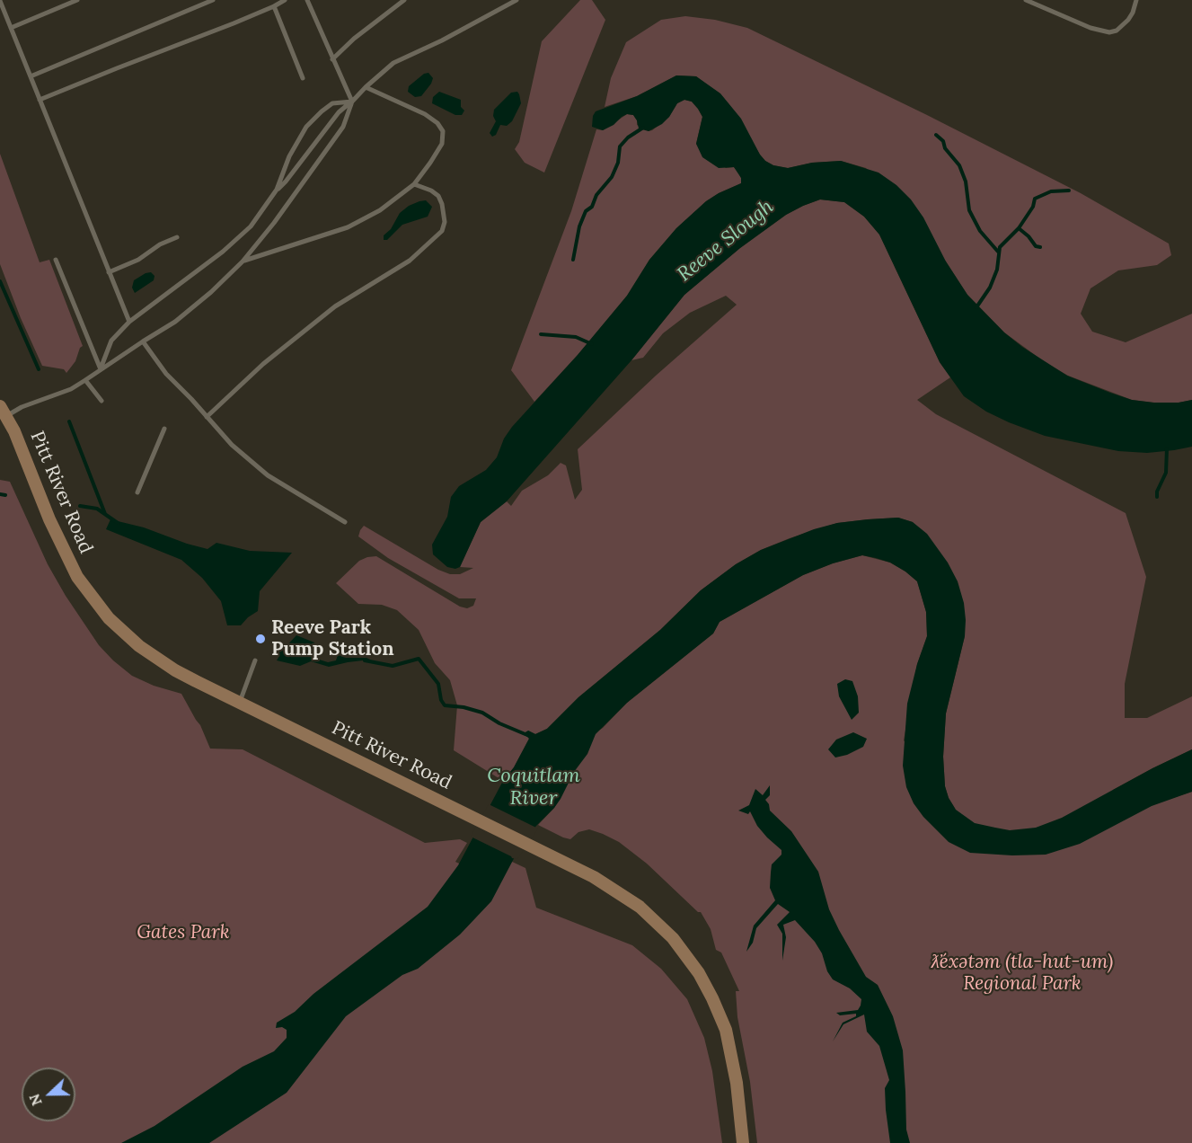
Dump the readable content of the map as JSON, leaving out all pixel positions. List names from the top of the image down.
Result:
{
  "streets": {
    "main road": ["Pitt River Road"]
  },
  "water": ["Reeve Slough", "Coquitlam River"],
  "parks": ["Gates Park", "ƛ̓éxətəm (tla-hut-um) Regional Park"],
  "places": ["Reeve Park Pump Station"],
  "north": "left"
}
